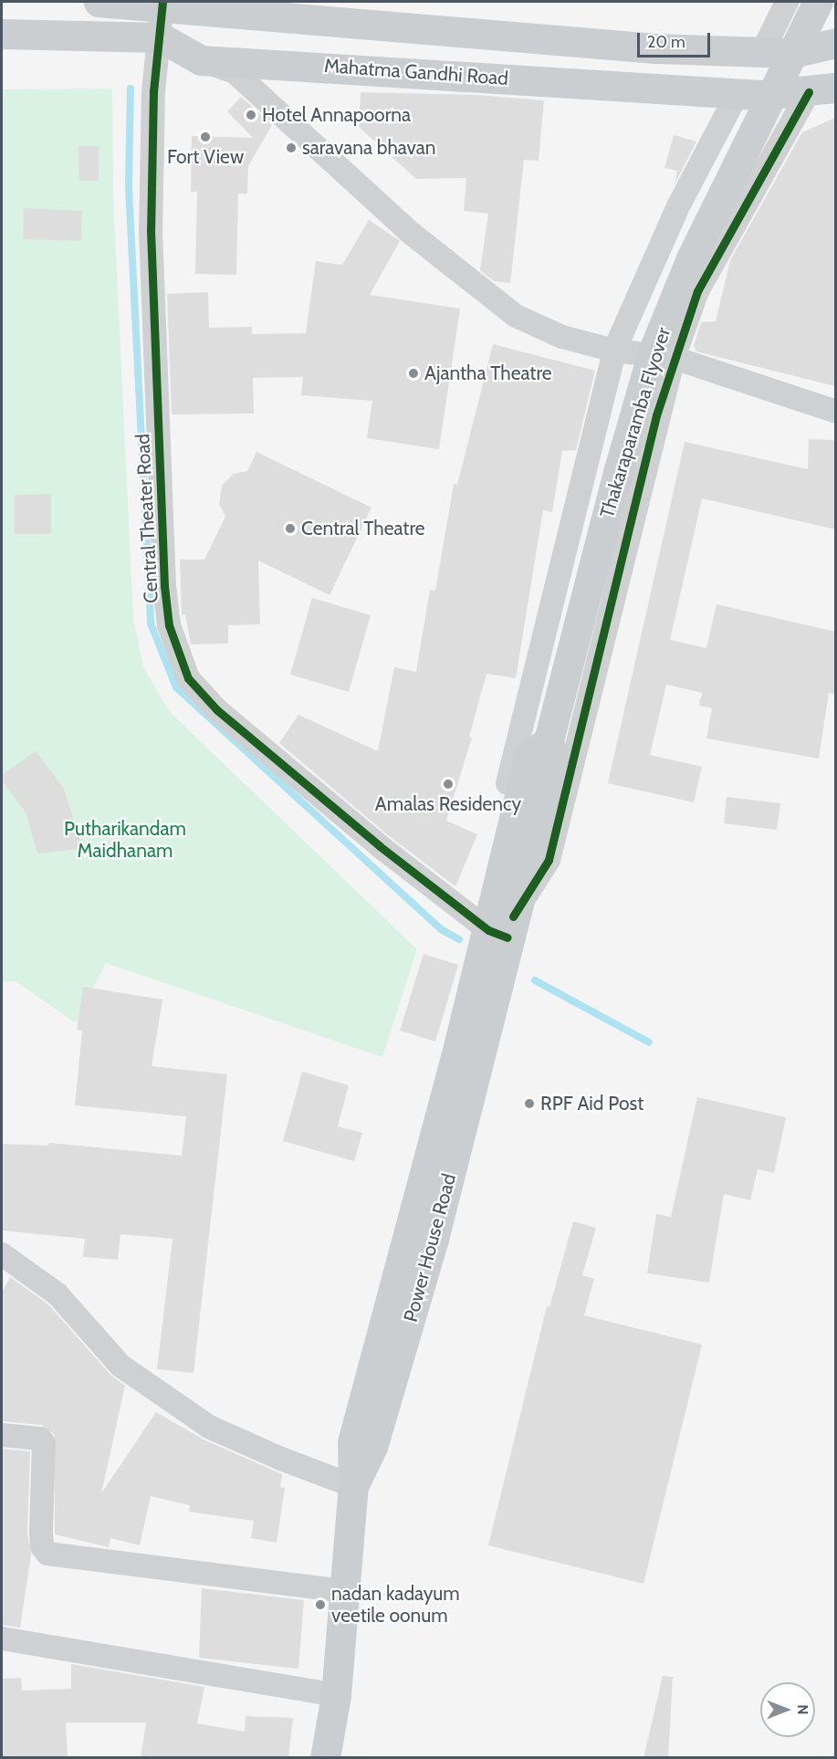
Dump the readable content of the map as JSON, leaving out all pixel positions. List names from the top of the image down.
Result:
{
  "streets": {
    "main road": ["Mahatma Gandhi Road", "Thakaraparamba Flyover", "Power House Road"],
    "street": ["Central Theater Road"]
  },
  "crossings": [
    ["Mahatma Gandhi Road", "Central Theater Road"],
    ["Thakaraparamba Flyover", "Power House Road"],
    ["Central Theater Road", "Power House Road"]
  ],
  "parks": ["Putharikandam Maidhanam"],
  "places": [
    "Hotel Annapoorna",
    "Fort View",
    "saravana bhavan",
    "Ajantha Theatre",
    "Central Theatre",
    "Amalas Residency",
    "RPF Aid Post",
    "nadan kadayum veetile oonum"
  ],
  "scale_bar": "20 m",
  "north": "right"
}
